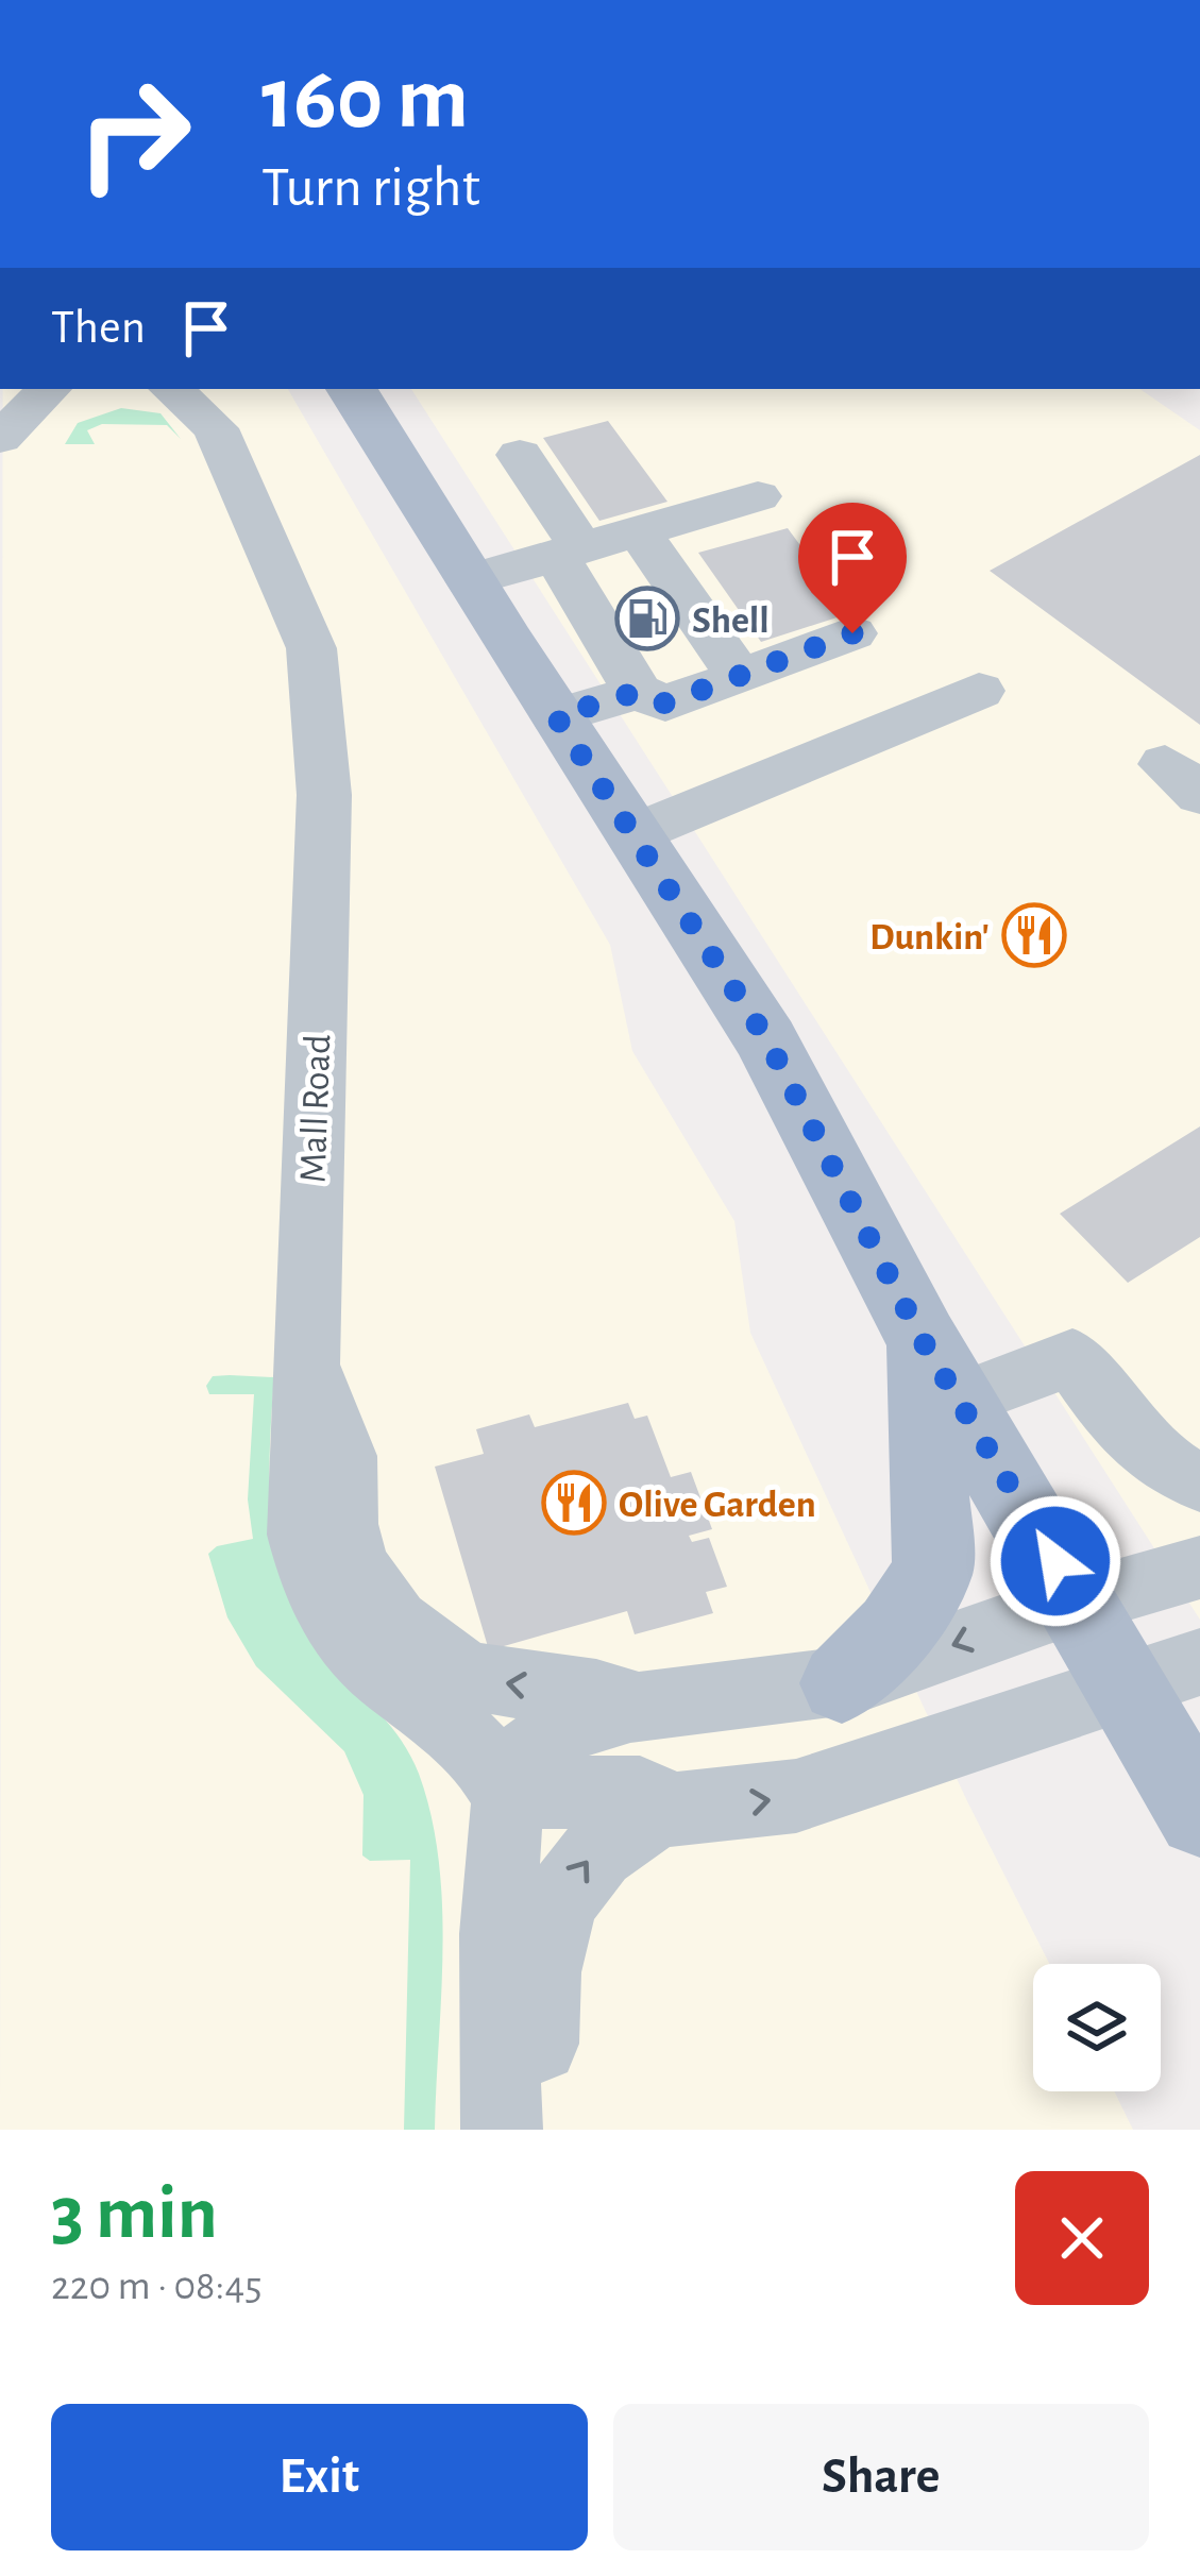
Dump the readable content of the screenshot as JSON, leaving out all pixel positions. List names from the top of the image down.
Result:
{
  "streets": {
    "street": ["Mall Road"]
  },
  "places": {
    "fuel station": ["Shell"],
    "restaurant": ["Dunkin'", "Olive Garden"]
  },
  "page": {
    "turn": ["160 m", "Turn right"],
    "then": "Then",
    "heading": ["3 min", "220 m · 08:45"],
    "buttons": ["Exit", "Share"]
  }
}
